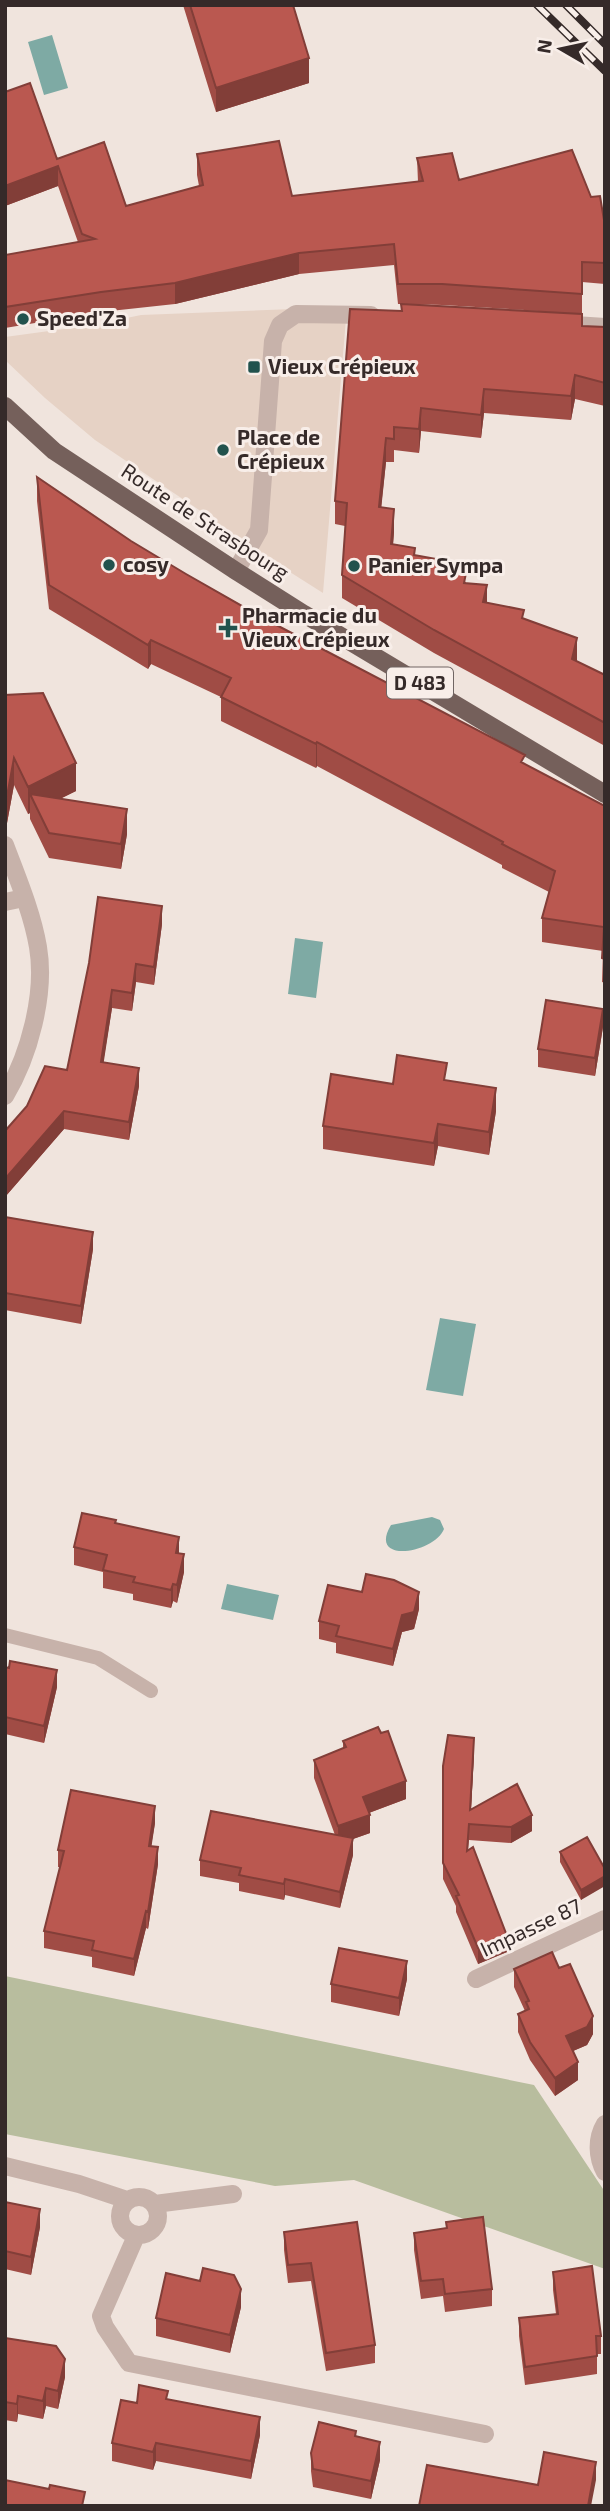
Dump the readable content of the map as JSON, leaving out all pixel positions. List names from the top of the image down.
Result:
{
  "streets": {
    "main road": ["Route de Strasbourg", "D 483"],
    "street": ["Impasse 87"]
  },
  "places": {
    "other": [
      "Speed'Za",
      "Place de Crépieux",
      "cosy",
      "Panier Sympa"
    ],
    "transit": ["Vieux Crépieux"],
    "health": ["Pharmacie du Vieux Crépieux"]
  },
  "north": "left"
}
